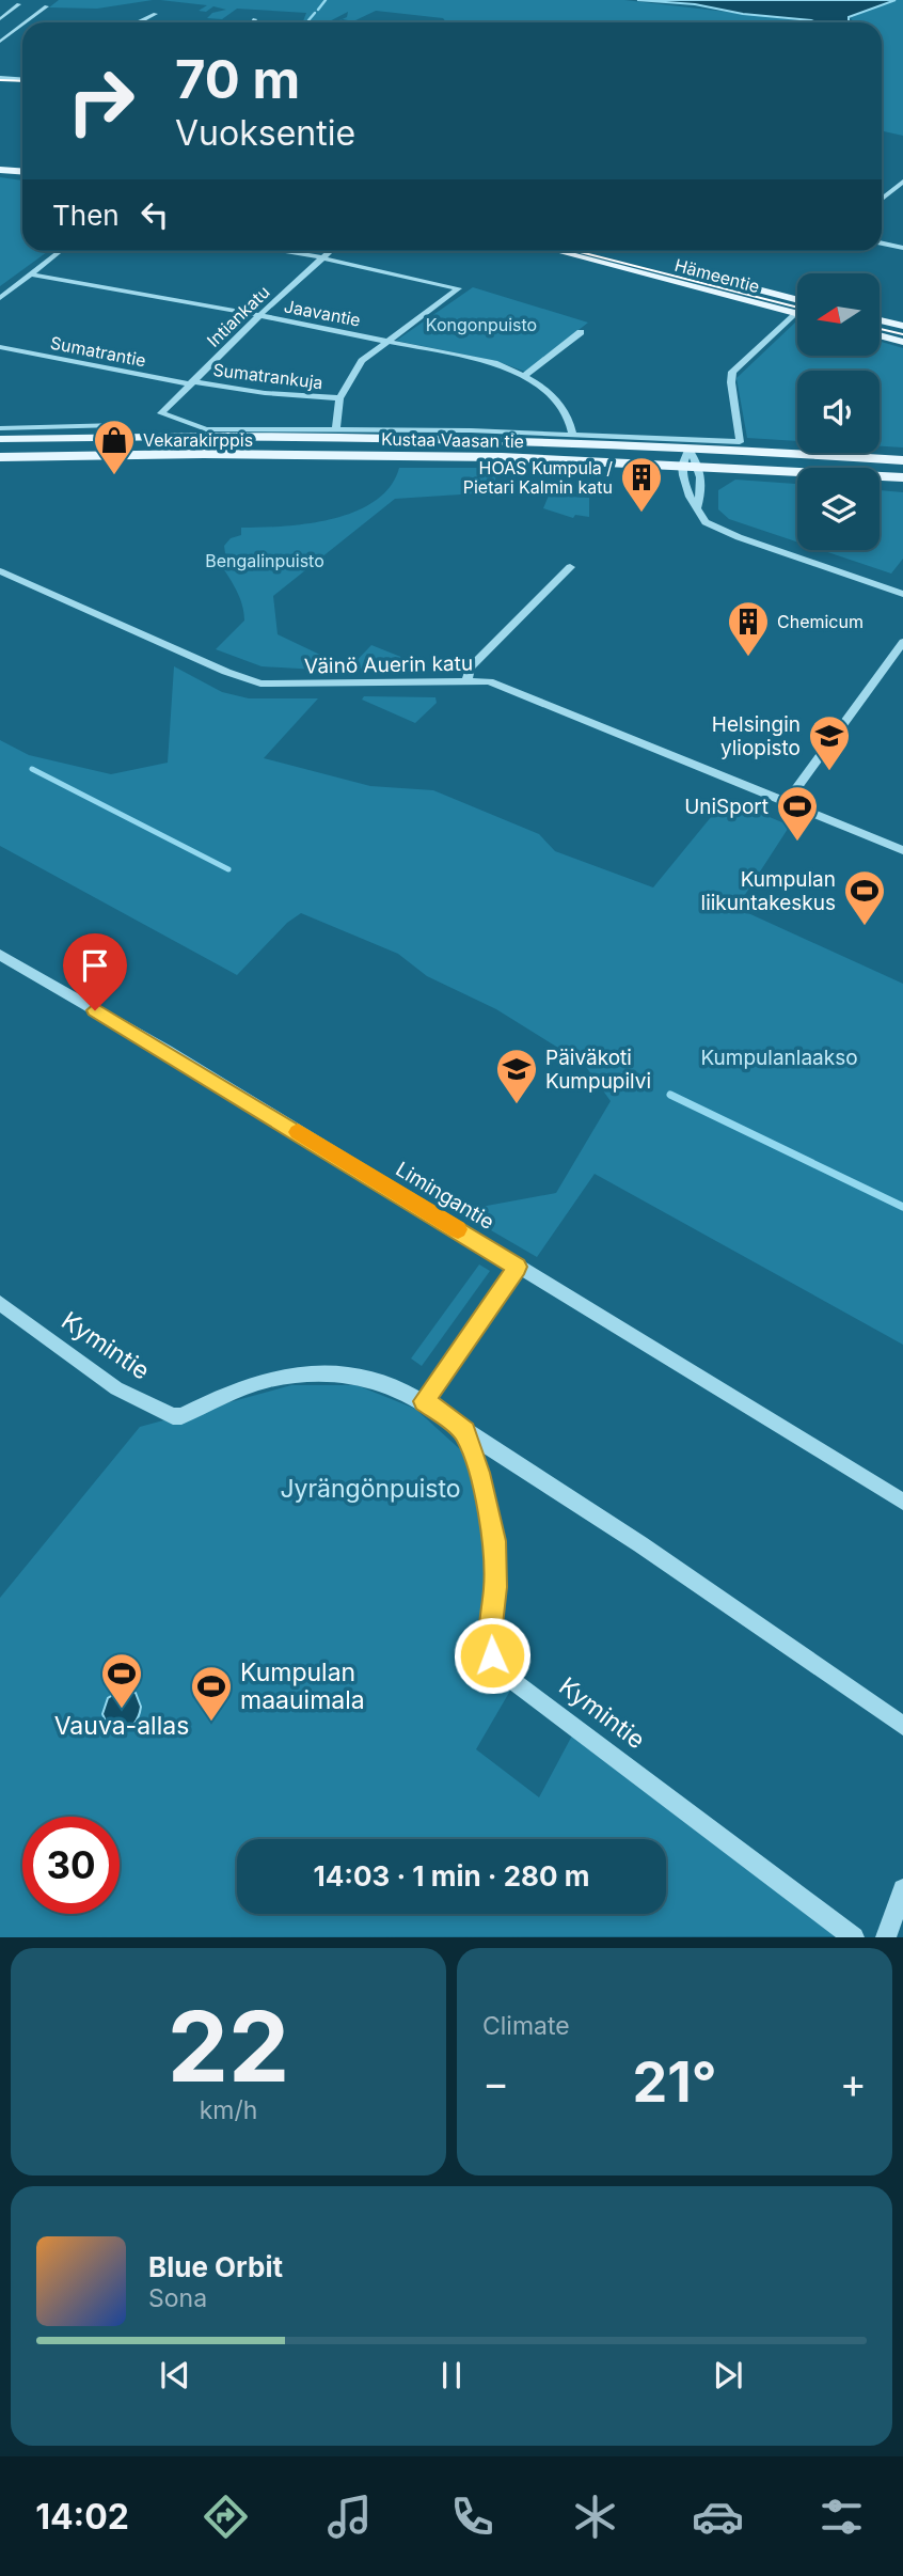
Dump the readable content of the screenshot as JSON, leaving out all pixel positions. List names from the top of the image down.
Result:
{
  "streets": {
    "main road": ["Hämeentie", "Kustaa Vaasan tie"],
    "street": [
      "Jaavantie",
      "Intiankatu",
      "Sumatrantie",
      "Sumatrankuja",
      "Väinö Auerin katu",
      "Limingantie",
      "Kymintie"
    ]
  },
  "crossings": [
    ["Hämeentie", "Kustaa Vaasan tie"],
    ["Jaavantie", "Intiankatu"],
    ["Jaavantie", "Kustaa Vaasan tie"],
    ["Intiankatu", "Sumatrantie"],
    ["Intiankatu", "Sumatrankuja"],
    ["Intiankatu", "Kustaa Vaasan tie"],
    ["Sumatrantie", "Sumatrankuja"]
  ],
  "parks": [
    "Kongonpuisto",
    "Bengalinpuisto",
    "Kumpulanlaakso",
    "Jyrängönpuisto"
  ],
  "places": {
    "shop": ["Vekarakirppis"],
    "building": ["HOAS Kumpula / Pietari Kalmin katu", "Chemicum"],
    "school or university": ["Helsingin yliopisto", "Päiväkoti Kumpupilvi"],
    "sports": [
      "UniSport",
      "Kumpulan liikuntakeskus",
      "Vauva-allas",
      "Kumpulan maauimala"
    ]
  },
  "north": "left",
  "page": {
    "turn": ["70 m", "Vuoksentie"],
    "then": "Then",
    "limit": "30",
    "trip": "14:03 · 1 min · 280 m",
    "tile": [
      ["22", "km/h"],
      "Climate"
    ],
    "heat": ["−", "21°", "+"],
    "song": ["Blue Orbit", "Sona"],
    "tabs": "14:02"
  }
}
